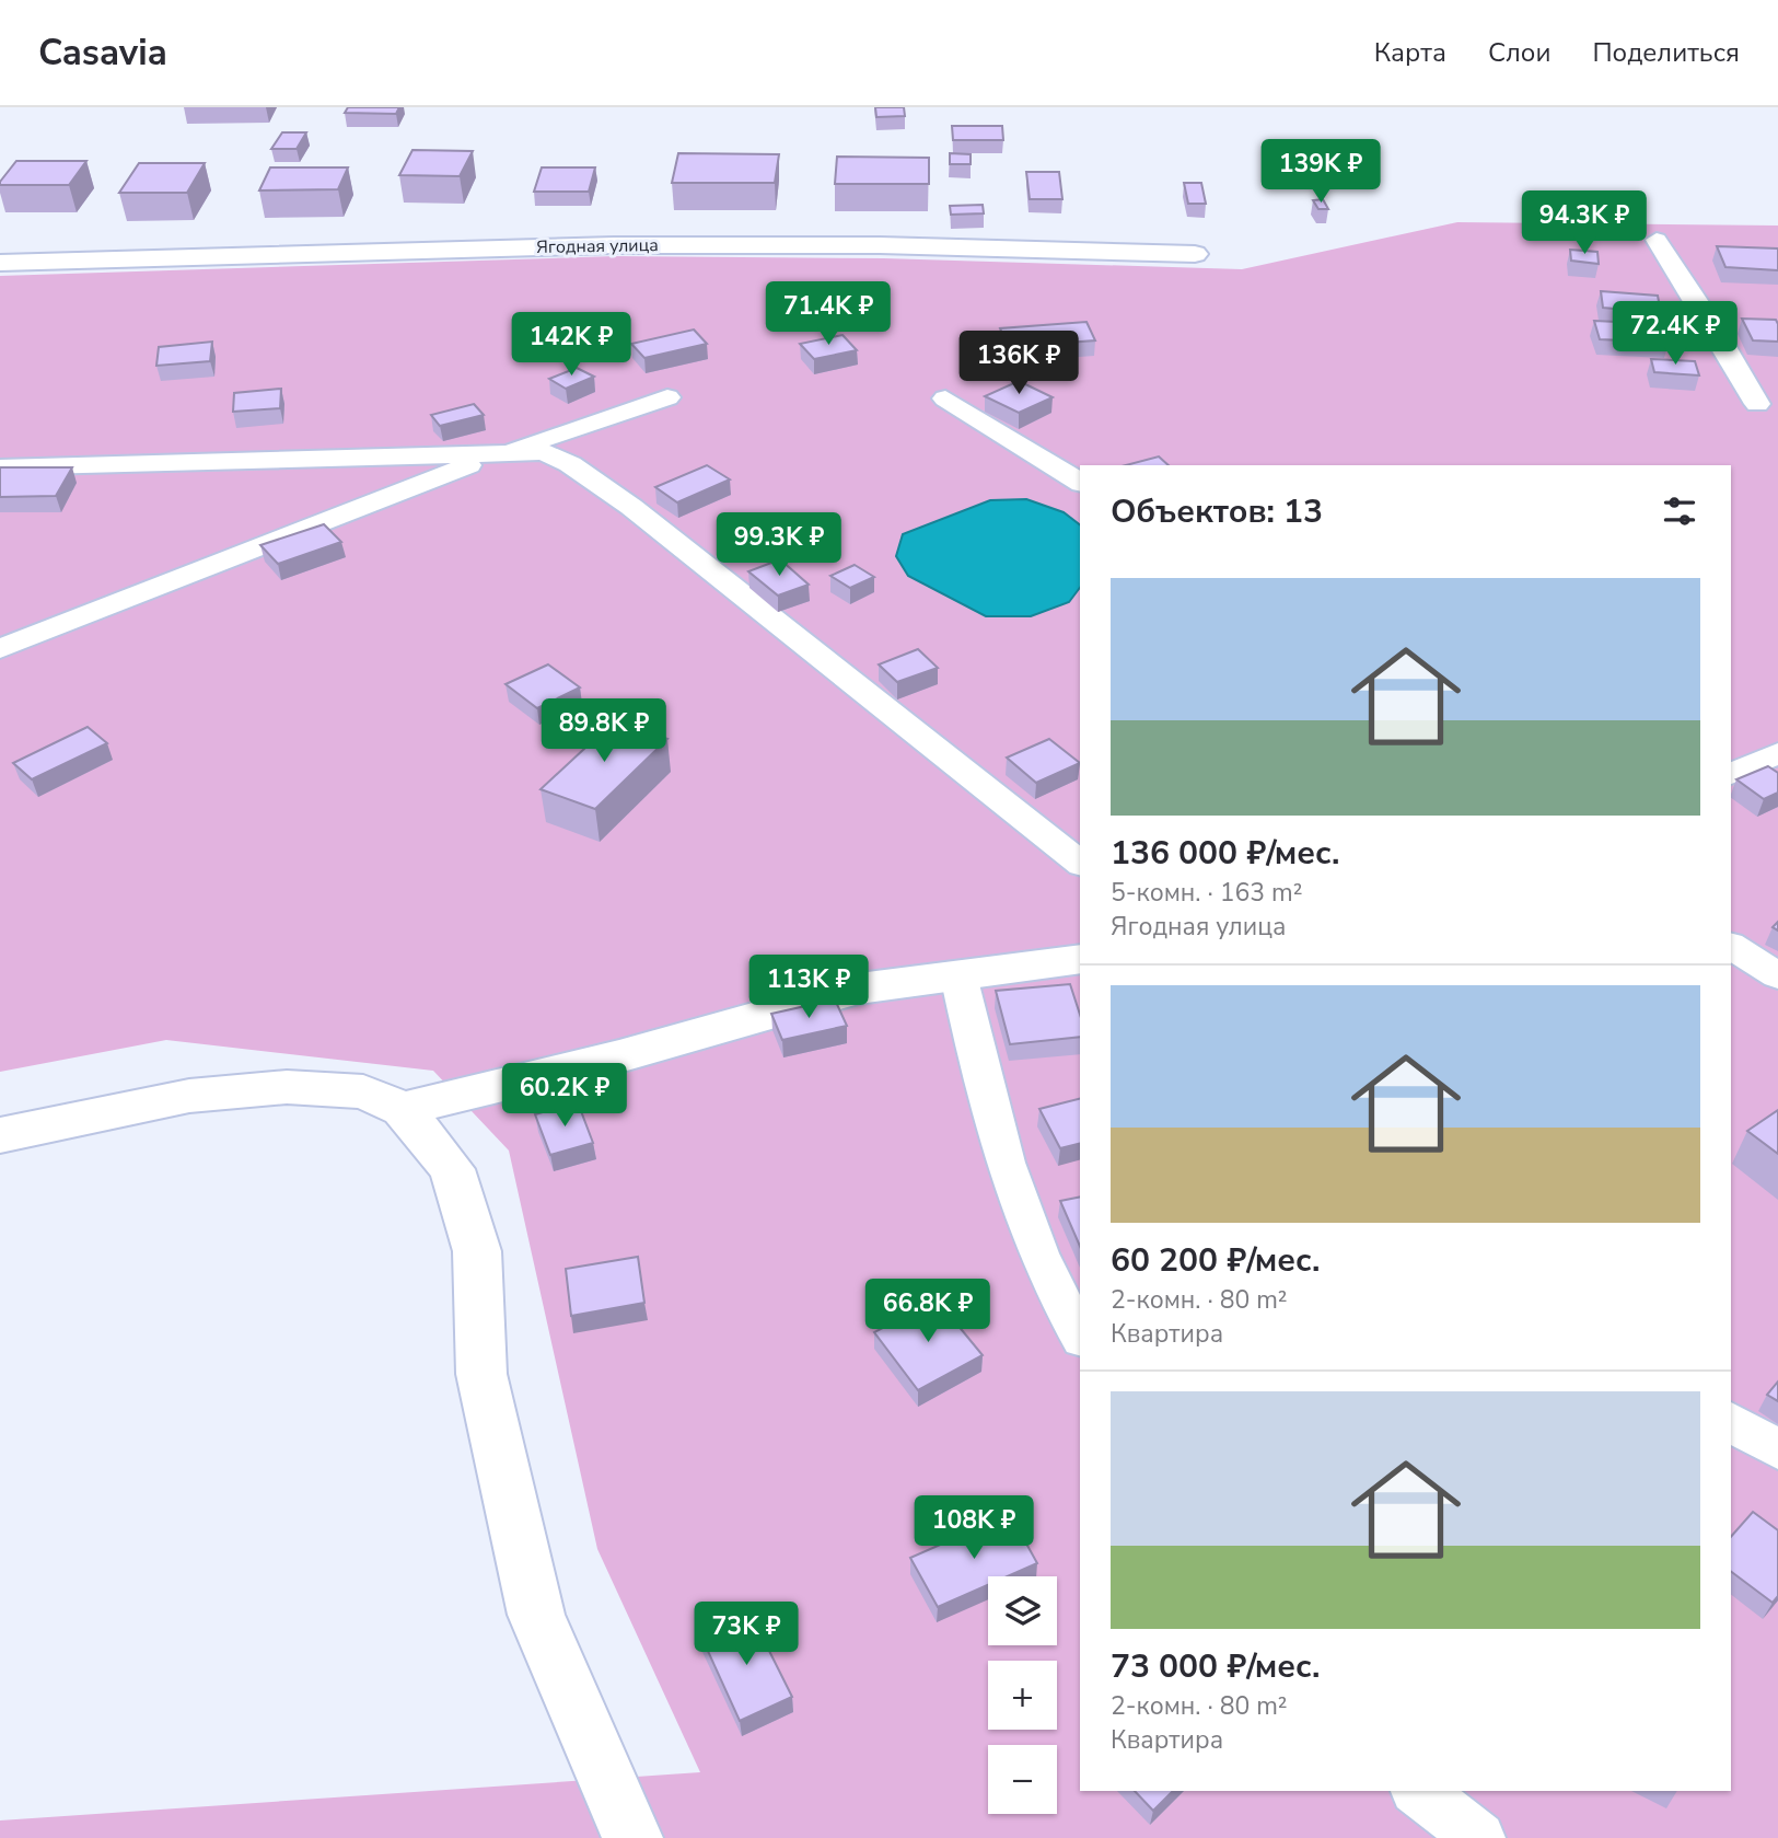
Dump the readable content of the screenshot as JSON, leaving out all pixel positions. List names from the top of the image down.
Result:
{
  "streets": {
    "street": ["Ягодная улица"]
  },
  "page": {
    "header": "Casavia",
    "nav": ["Карта", "Слои", "Поделиться"],
    "price": [
      "139K ₽",
      "94.3K ₽",
      "71.4K ₽",
      "72.4K ₽",
      "142K ₽",
      "136K ₽",
      "99.3K ₽",
      "89.8K ₽",
      "113K ₽",
      "60.2K ₽",
      "66.8K ₽",
      "108K ₽",
      "73K ₽"
    ],
    "heading": "Объектов: 13",
    "list": [
      {
        "name": "136 000 ₽/мес.",
        "note": "5-комн. · 163 m² · Ягодная улица"
      },
      {
        "name": "60 200 ₽/мес.",
        "note": "2-комн. · 80 m² · Квартира"
      },
      {
        "name": "73 000 ₽/мес.",
        "note": "2-комн. · 80 m² · Квартира"
      }
    ],
    "map_buttons": ["+", "−"]
  }
}
